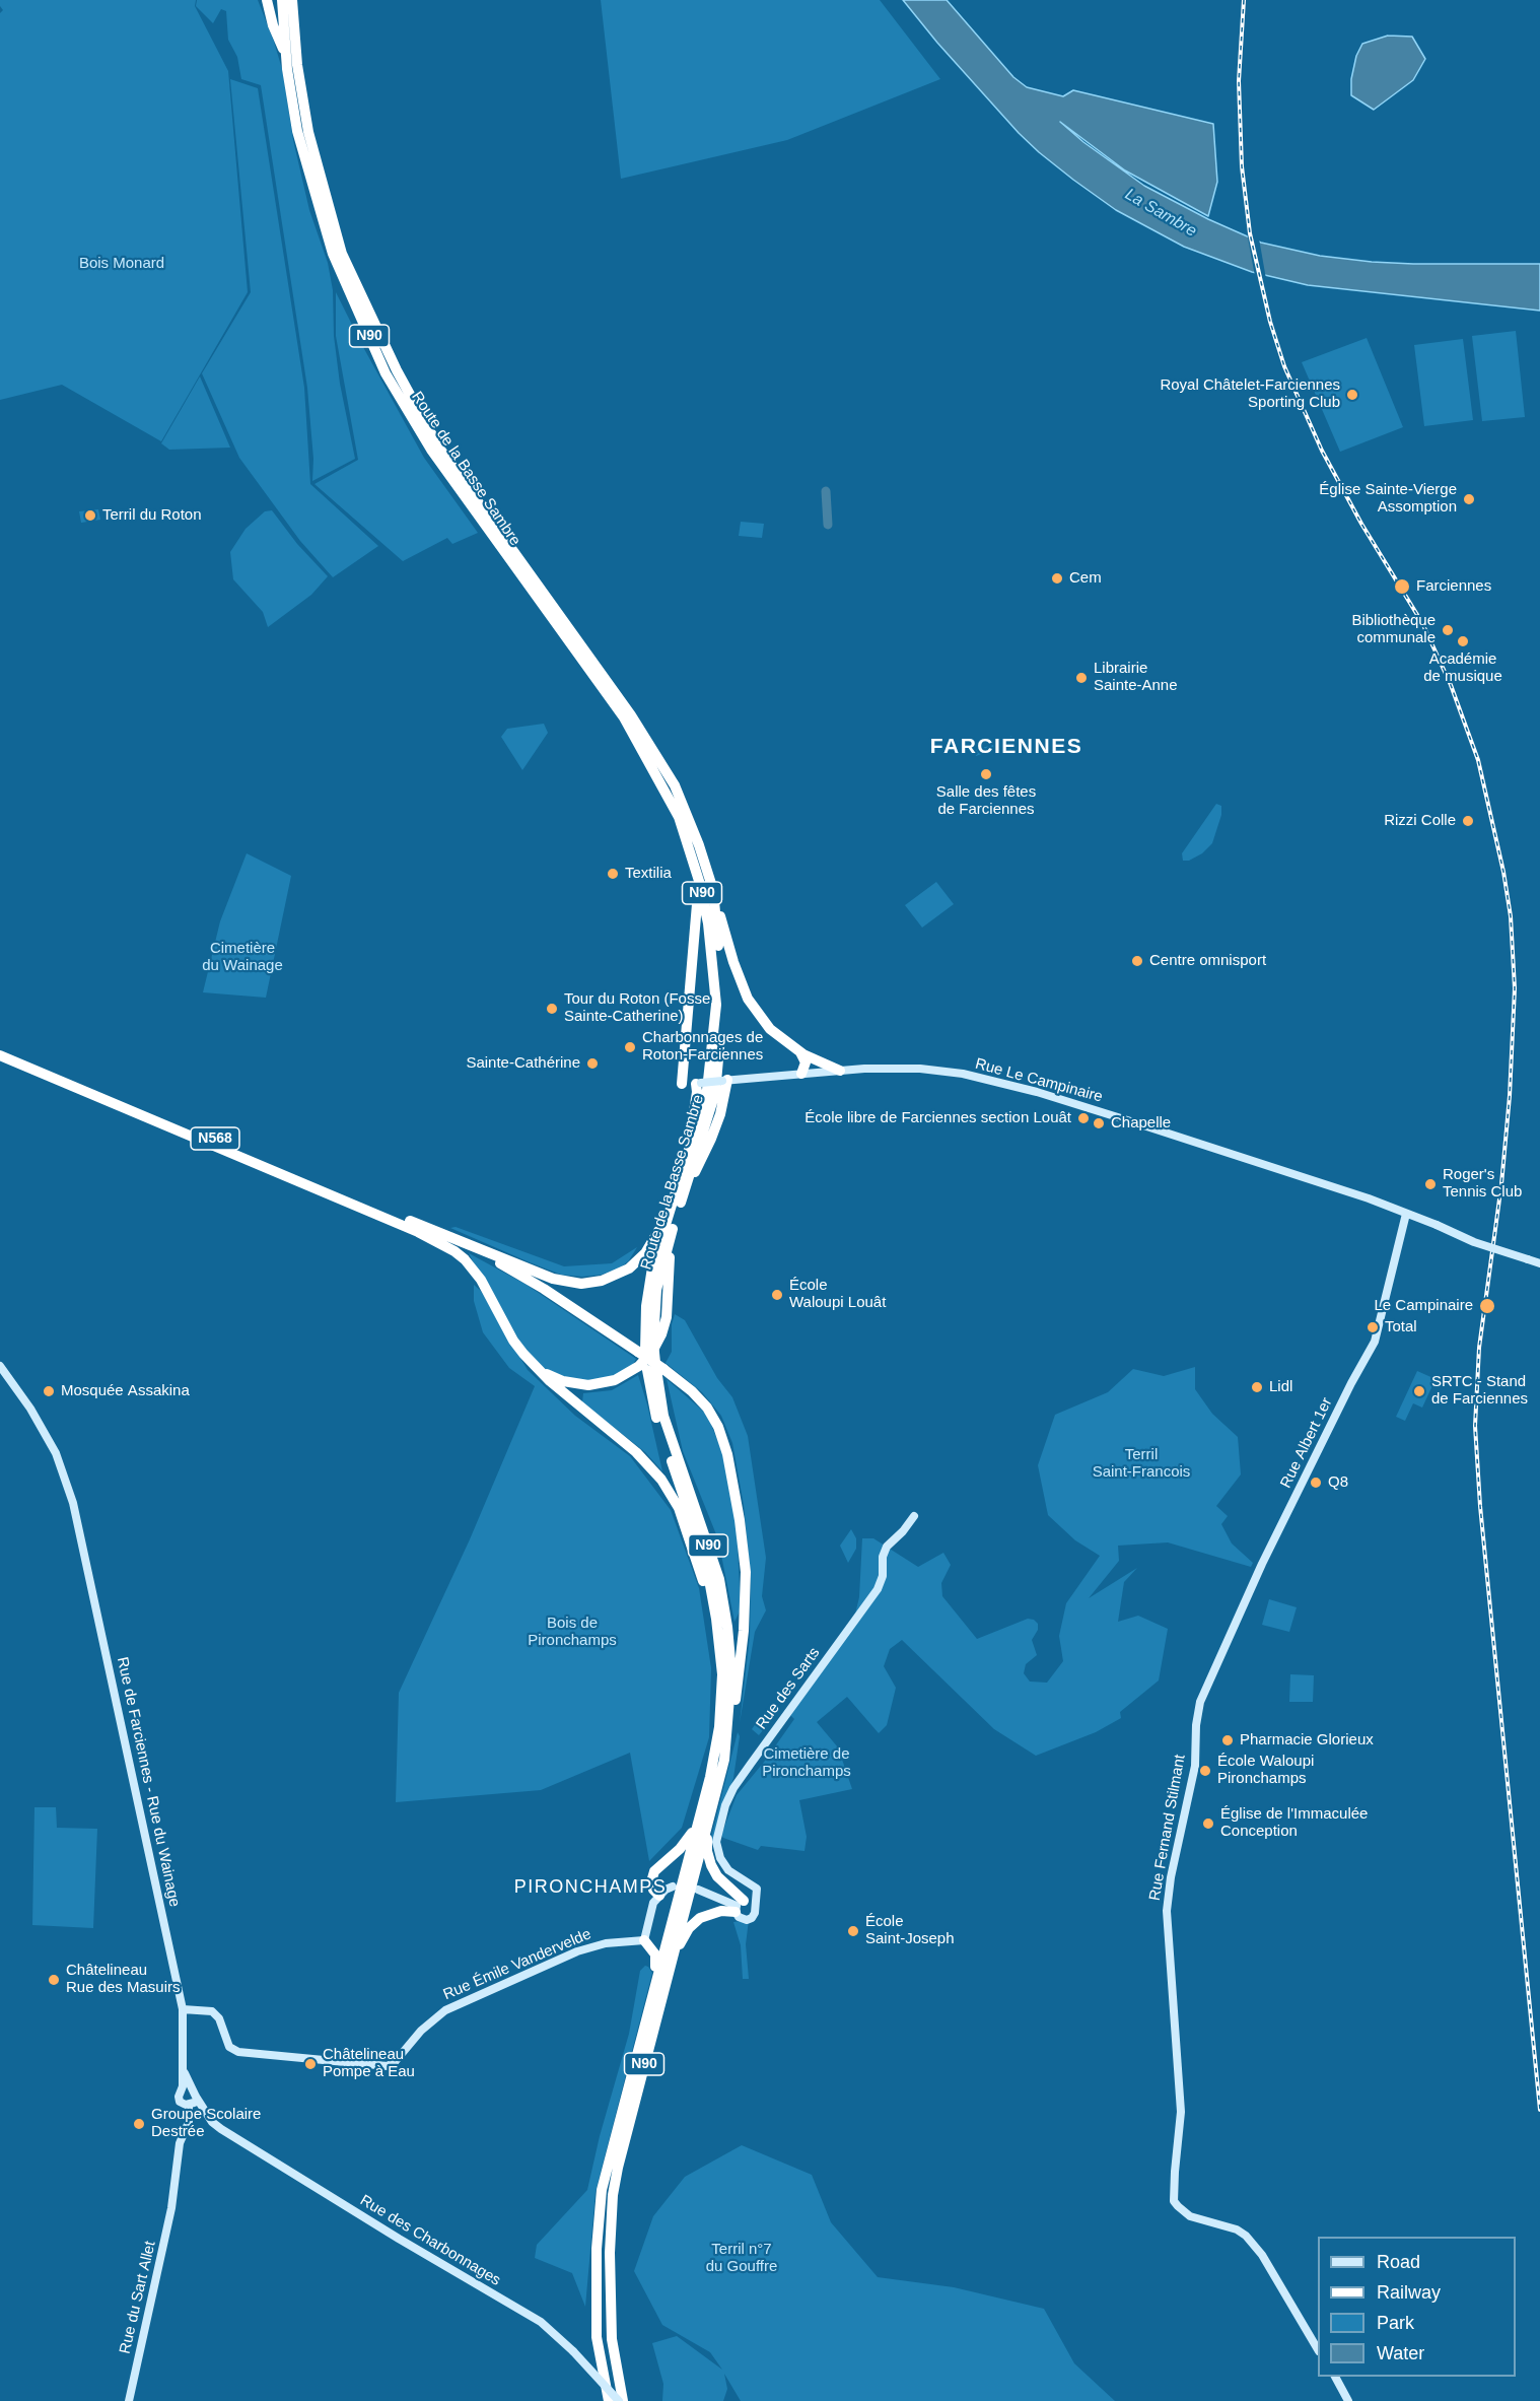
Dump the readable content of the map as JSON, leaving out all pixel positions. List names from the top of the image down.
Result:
{
  "streets": {
    "highway": ["N90", "Route de la Basse Sambre", "N568"],
    "street": [
      "Rue Le Campinaire",
      "Rue Albert 1er",
      "Rue des Sarts",
      "Rue de Farciennes - Rue du Wainage",
      "Rue Fernand Stilmant",
      "Rue Émile Vandervelde",
      "Rue des Charbonnages",
      "Rue du Sart Allet"
    ]
  },
  "crossings": [
    ["N90", "Route de la Basse Sambre"],
    ["Route de la Basse Sambre", "Rue des Charbonnages"],
    ["Rue Le Campinaire", "Rue Albert 1er"],
    ["Rue Albert 1er", "Rue Fernand Stilmant"],
    ["Rue de Farciennes - Rue du Wainage", "Rue Émile Vandervelde"],
    ["Rue de Farciennes - Rue du Wainage", "Rue des Charbonnages"],
    ["Rue de Farciennes - Rue du Wainage", "Rue du Sart Allet"],
    ["Rue des Charbonnages", "Rue du Sart Allet"]
  ],
  "districts": ["FARCIENNES", "PIRONCHAMPS"],
  "water": ["La Sambre"],
  "parks": [
    "Bois Monard",
    "Cimetière du Wainage",
    "Terril Saint-Francois",
    "Bois de Pironchamps",
    "Cimetière de Pironchamps",
    "Terril n°7 du Gouffre"
  ],
  "places": [
    "Royal Châtelet-Farciennes Sporting Club",
    "Église Sainte-Vierge Assomption",
    "Terril du Roton",
    "Cem",
    "Farciennes",
    "Bibliothèque communale",
    "Académie de musique",
    "Librairie Sainte-Anne",
    "Salle des fêtes de Farciennes",
    "Rizzi Colle",
    "Textilia",
    "Centre omnisport",
    "Tour du Roton (Fosse Sainte-Catherine)",
    "Charbonnages de Roton-Farciennes",
    "Sainte-Cathérine",
    "École libre de Farciennes section Louât",
    "Chapelle",
    "Roger's Tennis Club",
    "École Waloupi Louât",
    "Le Campinaire",
    "Total",
    "Lidl",
    "Mosquée Assakina",
    "SRTC - Stand de Farciennes",
    "Q8",
    "Pharmacie Glorieux",
    "École Waloupi Pironchamps",
    "Église de l'Immaculée Conception",
    "École Saint-Joseph",
    "Châtelineau Rue des Masuirs",
    "Châtelineau Pompe à Eau",
    "Groupe Scolaire Destrée"
  ],
  "legend": [
    "Road",
    "Railway",
    "Park",
    "Water"
  ]
}
